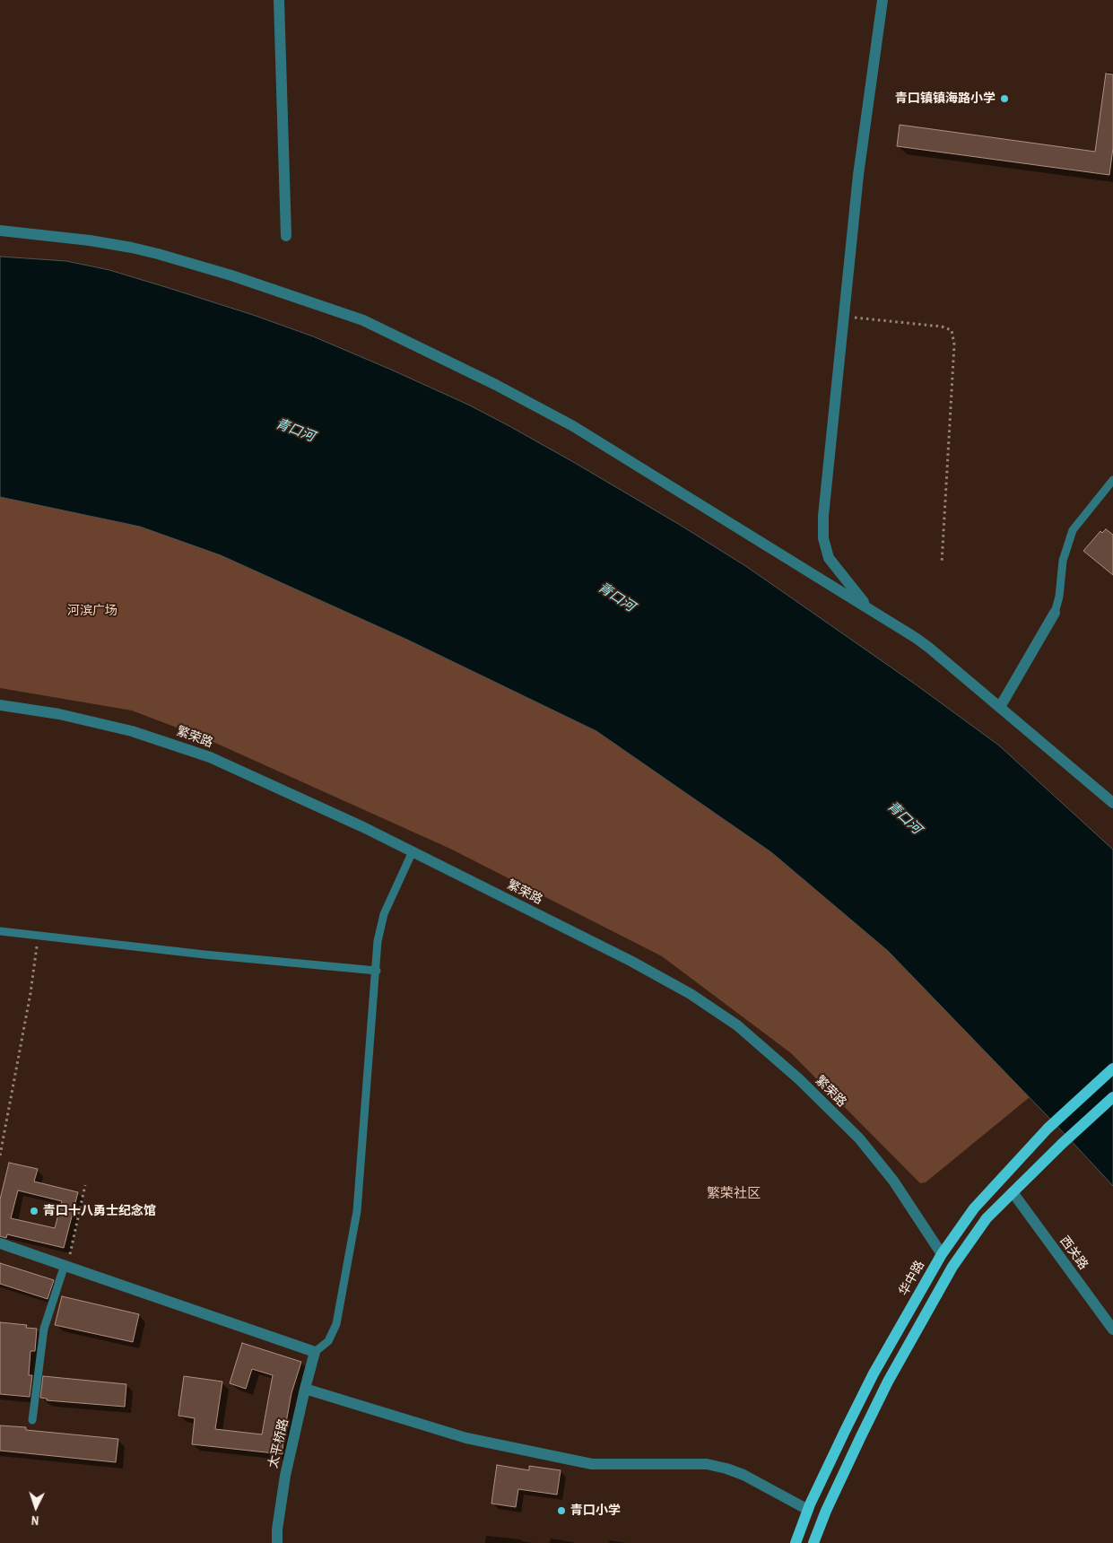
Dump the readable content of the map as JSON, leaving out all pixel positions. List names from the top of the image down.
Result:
{
  "streets": {
    "main road": ["华中路"],
    "street": ["繁荣路", "西关路", "太平桥路"]
  },
  "crossings": [
    ["繁荣路", "华中路"]
  ],
  "districts": ["繁荣社区"],
  "water": ["青口河"],
  "parks": ["河滨广场"],
  "places": ["青口镇镇海路小学", "青口十八勇士纪念馆", "青口小学"],
  "north": "bottom"
}
